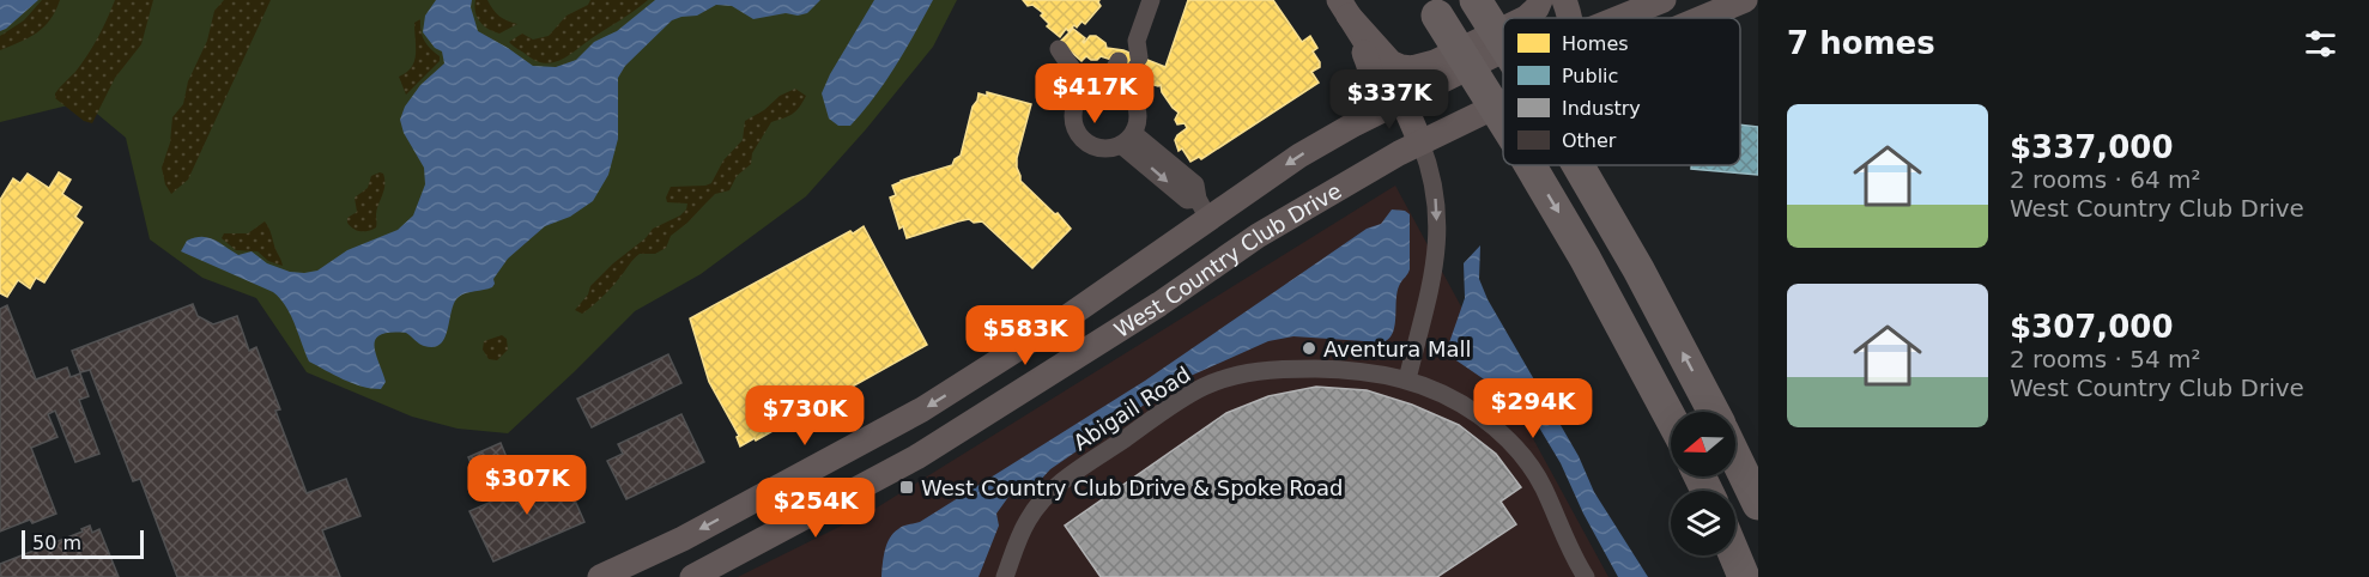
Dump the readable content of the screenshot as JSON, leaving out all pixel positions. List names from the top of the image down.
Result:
{
  "streets": {
    "street": ["West Country Club Drive", "Abigail Road"]
  },
  "places": {
    "other": ["Aventura Mall"],
    "transit": ["West Country Club Drive & Spoke Road"]
  },
  "legend": [
    "Homes",
    "Public",
    "Industry",
    "Other"
  ],
  "scale_bar": "50 m",
  "north": "left",
  "page": {
    "heading": "7 homes",
    "price": [
      "$417K",
      "$337K",
      "$583K",
      "$294K",
      "$730K",
      "$307K",
      "$254K"
    ],
    "list": [
      {
        "name": "$337,000",
        "note": "2 rooms · 64 m² · West Country Club Drive"
      },
      {
        "name": "$307,000",
        "note": "2 rooms · 54 m² · West Country Club Drive"
      }
    ],
    "scale": "50 m"
  }
}
